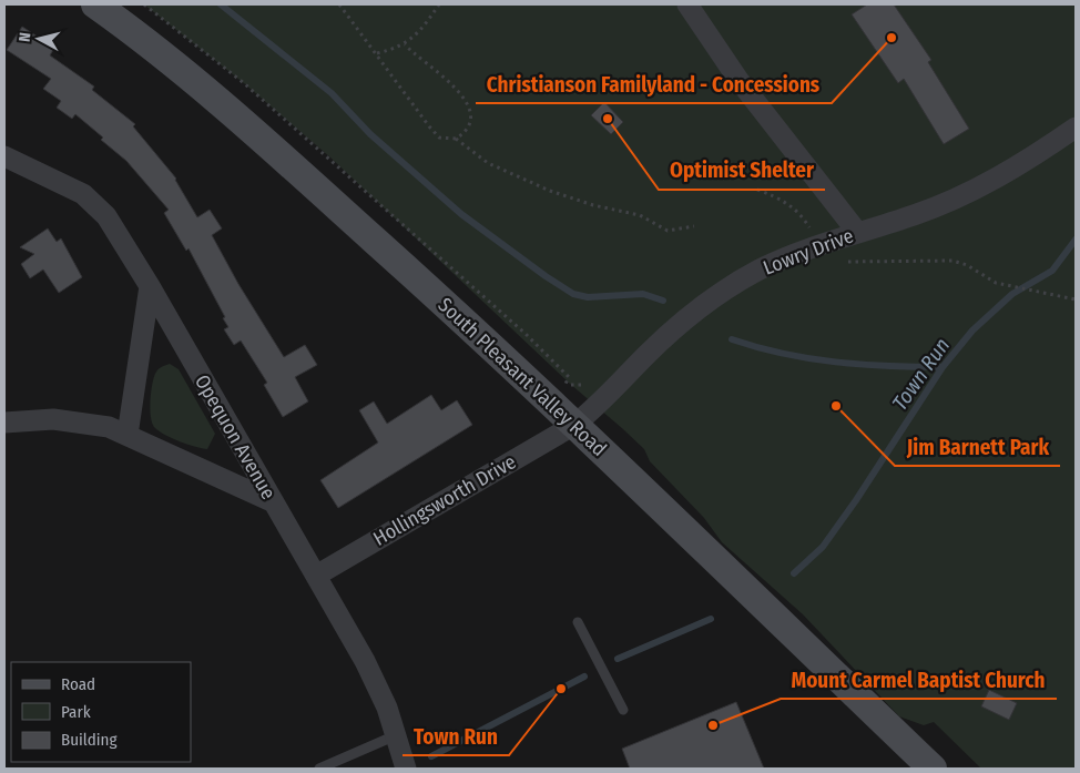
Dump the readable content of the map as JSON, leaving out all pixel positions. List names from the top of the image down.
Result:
{
  "streets": {
    "main road": ["South Pleasant Valley Road"],
    "street": ["Lowry Drive", "Opequon Avenue", "Hollingsworth Drive"]
  },
  "crossings": [
    ["Lowry Drive", "South Pleasant Valley Road"],
    ["Lowry Drive", "Hollingsworth Drive"],
    ["South Pleasant Valley Road", "Hollingsworth Drive"],
    ["Opequon Avenue", "Hollingsworth Drive"]
  ],
  "water": ["Town Run"],
  "places": [
    "Christianson Familyland - Concessions",
    "Optimist Shelter",
    "Jim Barnett Park",
    "Town Run",
    "Mount Carmel Baptist Church"
  ],
  "legend": ["Road", "Park", "Building"],
  "north": "left"
}
